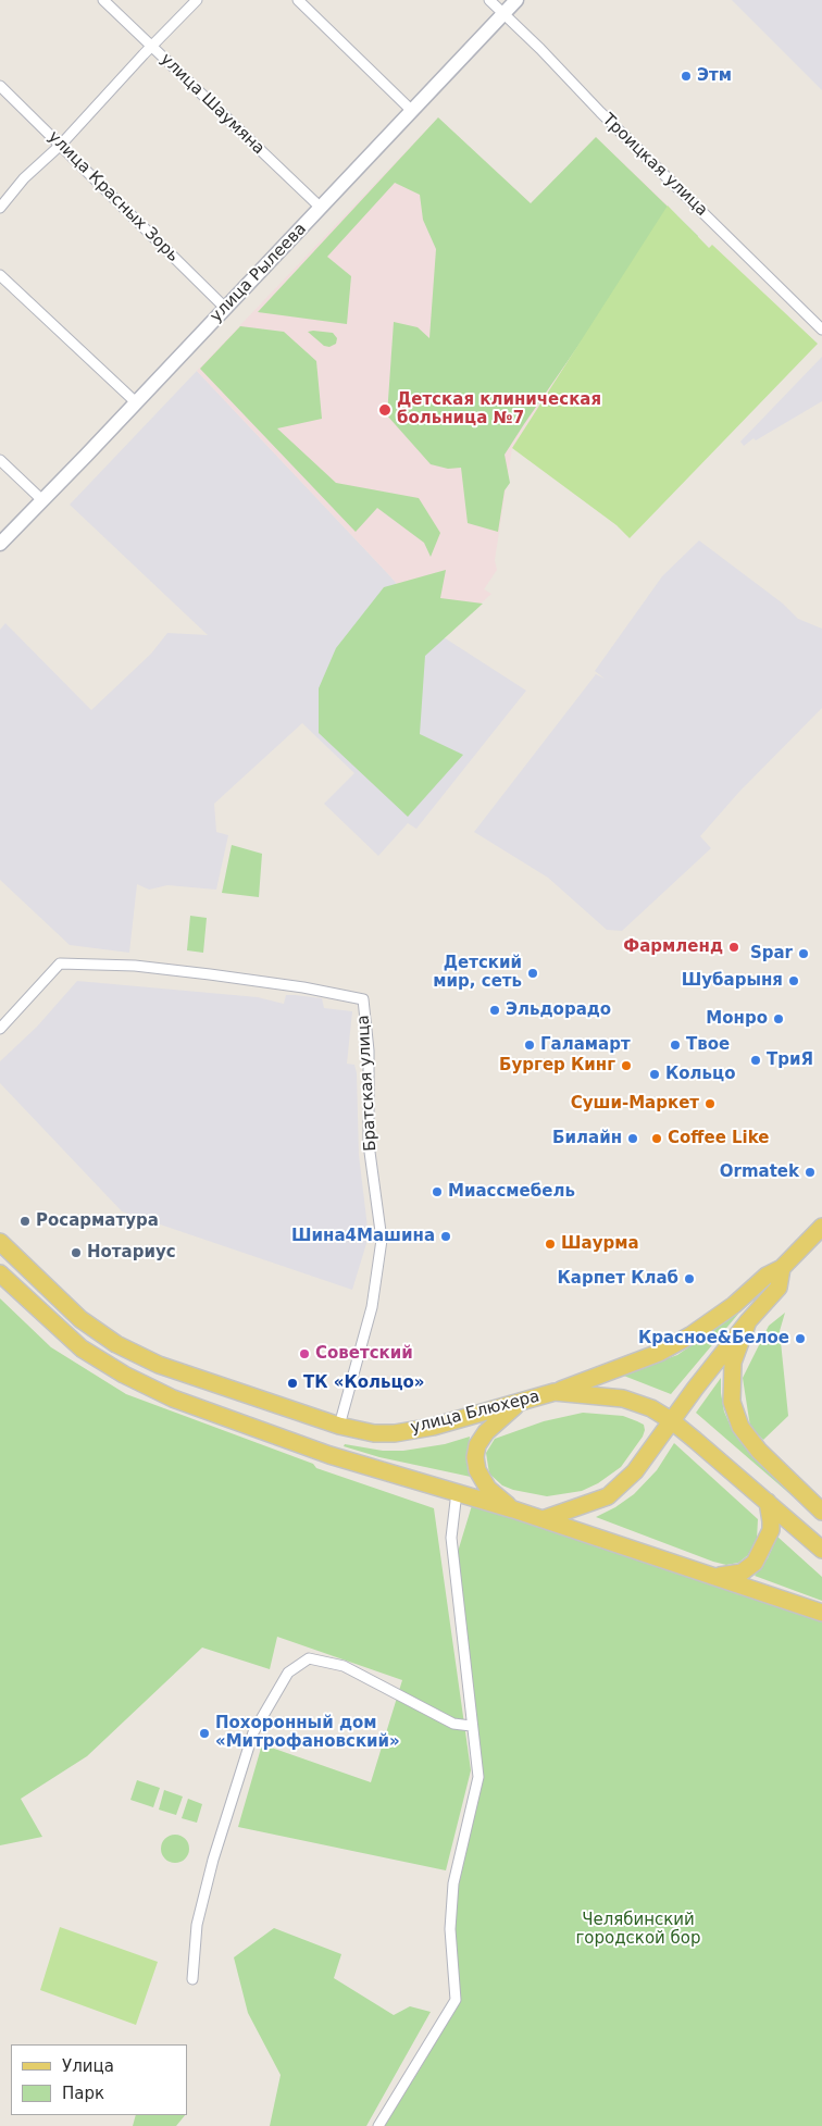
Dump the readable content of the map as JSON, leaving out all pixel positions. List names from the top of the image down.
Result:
{
  "streets": {
    "main road": ["улица Блюхера"],
    "street": [
      "улица Шаумяна",
      "Троицкая улица",
      "улица Красных Зорь",
      "улица Рылеева",
      "Братская улица"
    ]
  },
  "crossings": [
    ["улица Шаумяна", "улица Рылеева"],
    ["Троицкая улица", "улица Рылеева"],
    ["улица Красных Зорь", "улица Рылеева"],
    ["Братская улица", "улица Блюхера"]
  ],
  "parks": ["Челябинский городской бор"],
  "places": [
    "Этм",
    "Детская клиническая больница №7",
    "Фармленд",
    "Spar",
    "Детский мир, сеть",
    "Шубарыня",
    "Эльдорадо",
    "Монро",
    "Галамарт",
    "Твое",
    "ТриЯ",
    "Бургер Кинг",
    "Кольцо",
    "Суши-Маркет",
    "Билайн",
    "Coffee Like",
    "Ormatek",
    "Миассмебель",
    "Росарматура",
    "Шина4Машина",
    "Шаурма",
    "Нотариус",
    "Карпет Клаб",
    "Красное&Белое",
    "Советский",
    "ТК «Кольцо»",
    "Похоронный дом «Митрофановский»"
  ],
  "legend": ["Улица", "Парк"]
}
